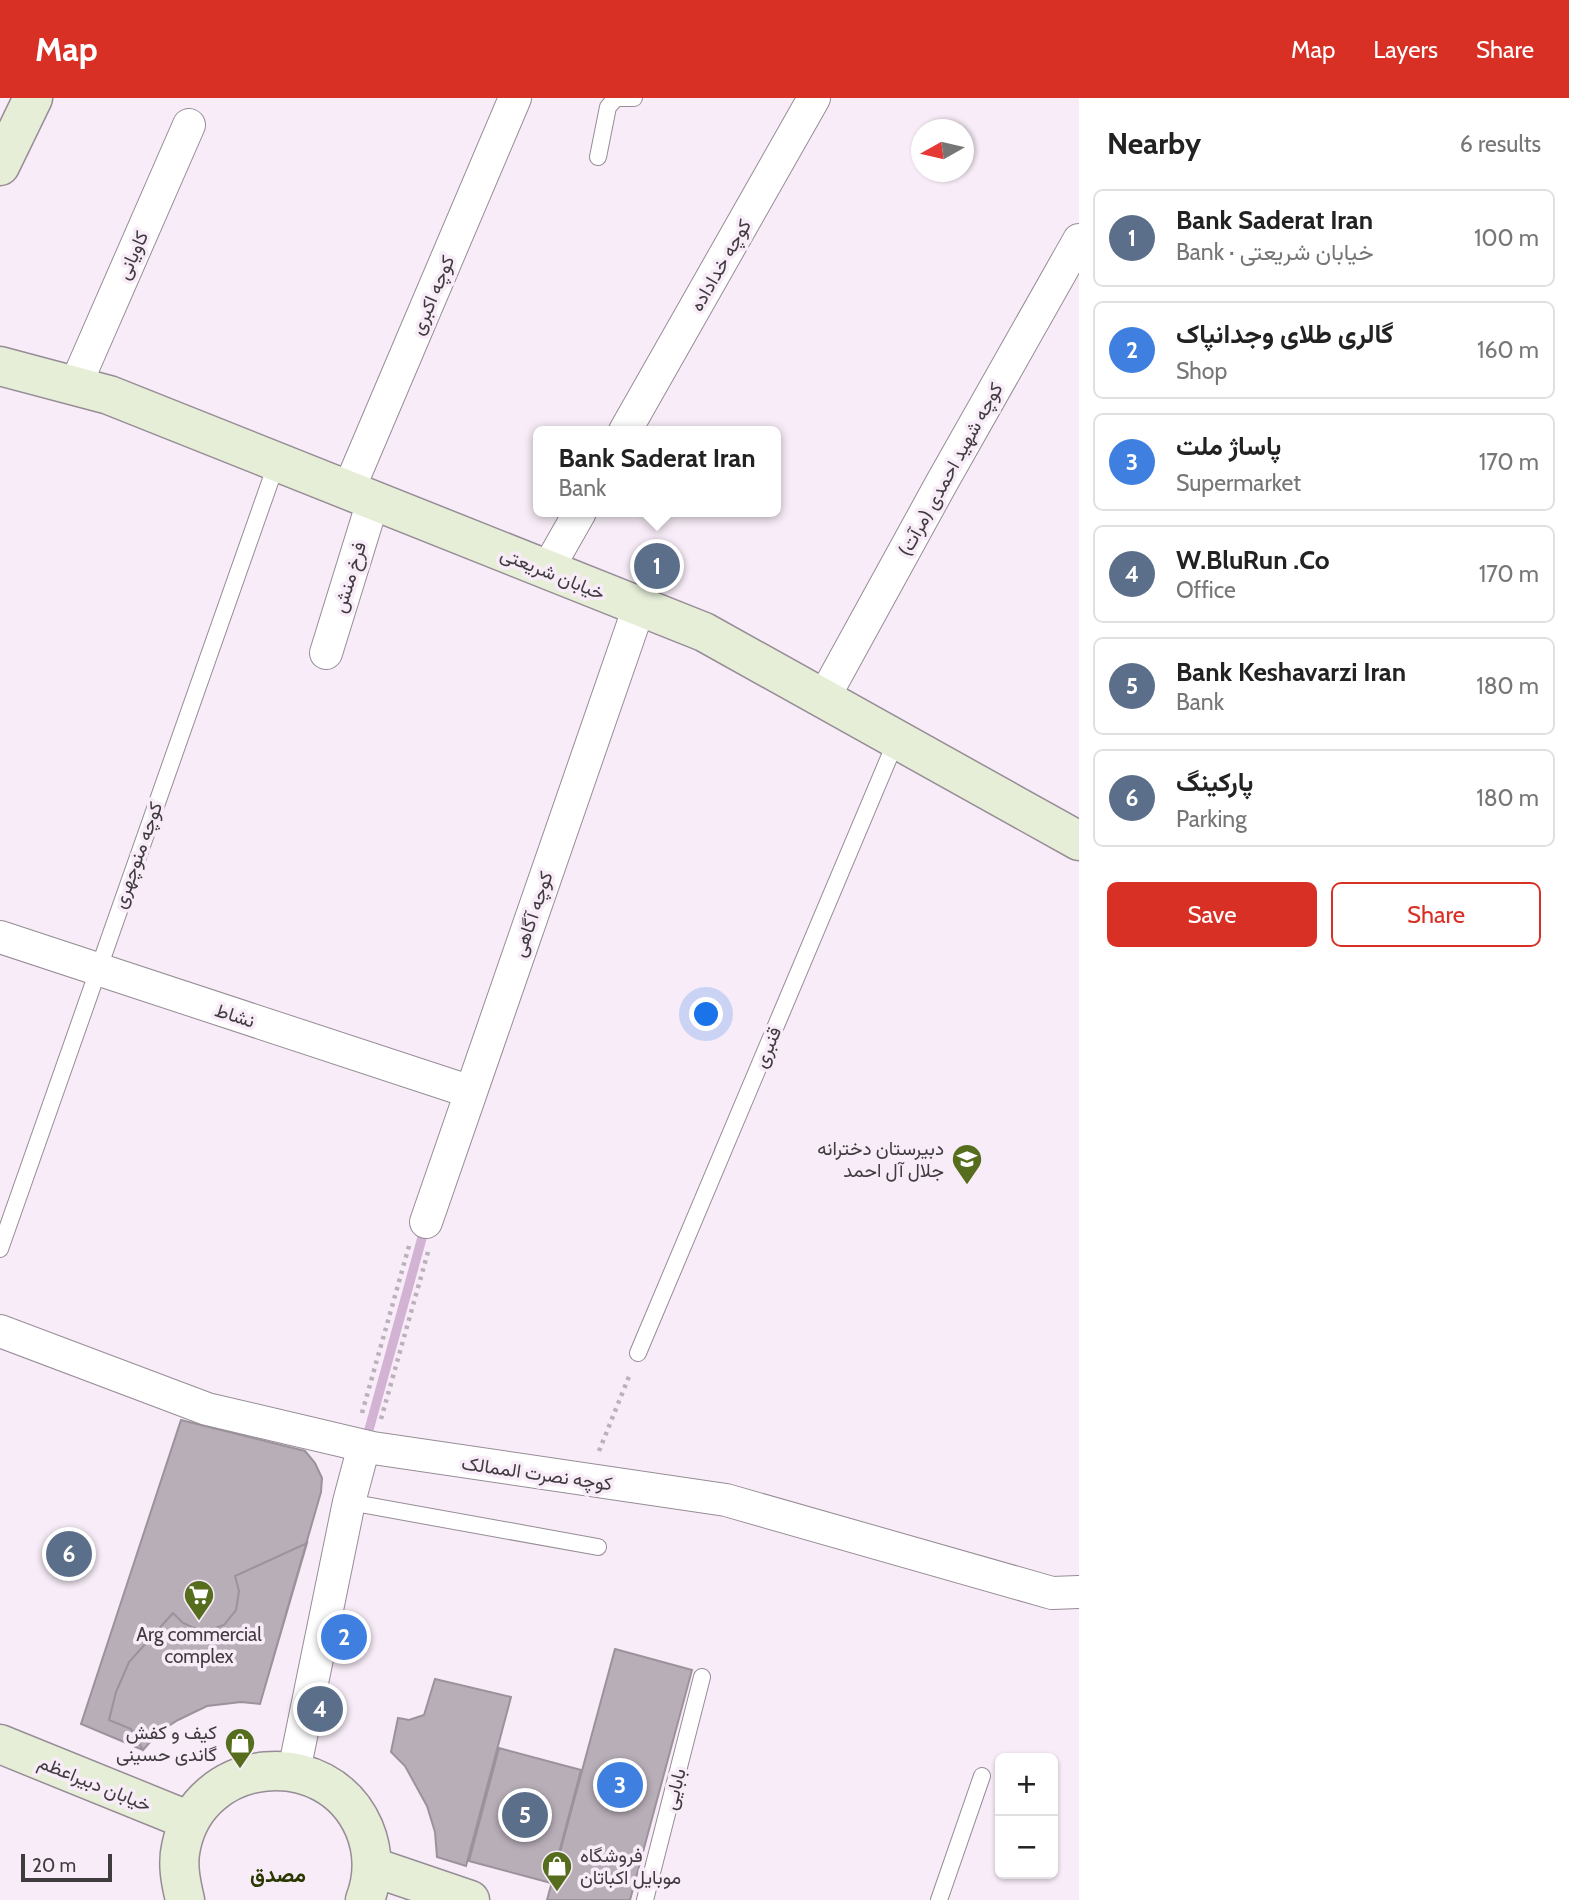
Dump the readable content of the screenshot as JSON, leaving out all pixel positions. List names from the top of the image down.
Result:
{
  "streets": {
    "main road": ["خیابان شریعتی", "خیابان دبیراعظم"],
    "street": [
      "کاویانی",
      "کوچه خداداده",
      "کوچه اکبری",
      "کوچه شهید احمدی (مرآت)",
      "فرخ منش",
      "کوچه آگاهی",
      "نشاط",
      "کوچه نصرت الممالک"
    ],
    "lane": ["کوچه منوچهری", "قنبری", "بابایی"]
  },
  "crossings": [
    ["کاویانی", "خیابان شریعتی"],
    ["کوچه اکبری", "خیابان شریعتی"],
    ["کوچه اکبری", "فرخ منش"],
    ["کوچه شهید احمدی (مرآت)", "خیابان شریعتی"],
    ["خیابان شریعتی", "فرخ منش"],
    ["خیابان شریعتی", "کوچه منوچهری"],
    ["خیابان شریعتی", "کوچه آگاهی"],
    ["خیابان شریعتی", "قنبری"],
    ["کوچه منوچهری", "نشاط"],
    ["کوچه آگاهی", "نشاط"]
  ],
  "districts": ["مصدق"],
  "places": {
    "school or university": ["دبیرستان دخترانه جلال آل احمد"],
    "supermarket": ["Arg commercial complex"],
    "shop": ["کیف و کفش گاندی حسینی", "فروشگاه موبایل اکباتان"]
  },
  "scale_bar": "20 m",
  "north": "left",
  "page": {
    "header": "Map",
    "nav": ["Map", "Layers", "Share"],
    "heading": ["Nearby", "6 results"],
    "list": [
      {
        "mark": "1",
        "name": "Bank Saderat Iran",
        "note": "Bank · خیابان شریعتی",
        "value": "100 m"
      },
      {
        "mark": "2",
        "name": "گالری طلای وجدانپاک",
        "note": "Shop",
        "value": "160 m"
      },
      {
        "mark": "3",
        "name": "پاساژ ملت",
        "note": "Supermarket",
        "value": "170 m"
      },
      {
        "mark": "4",
        "name": "W.BluRun .Co",
        "note": "Office",
        "value": "170 m"
      },
      {
        "mark": "5",
        "name": "Bank Keshavarzi Iran",
        "note": "Bank",
        "value": "180 m"
      },
      {
        "mark": "6",
        "name": "پارکینگ",
        "note": "Parking",
        "value": "180 m"
      }
    ],
    "popup": ["Bank Saderat Iran", "Bank"],
    "pins": [
      "1",
      "6",
      "2",
      "4",
      "3",
      "5"
    ],
    "buttons": ["Save", "Share"],
    "map_buttons": ["+", "−"],
    "scale": "20 m"
  }
}
